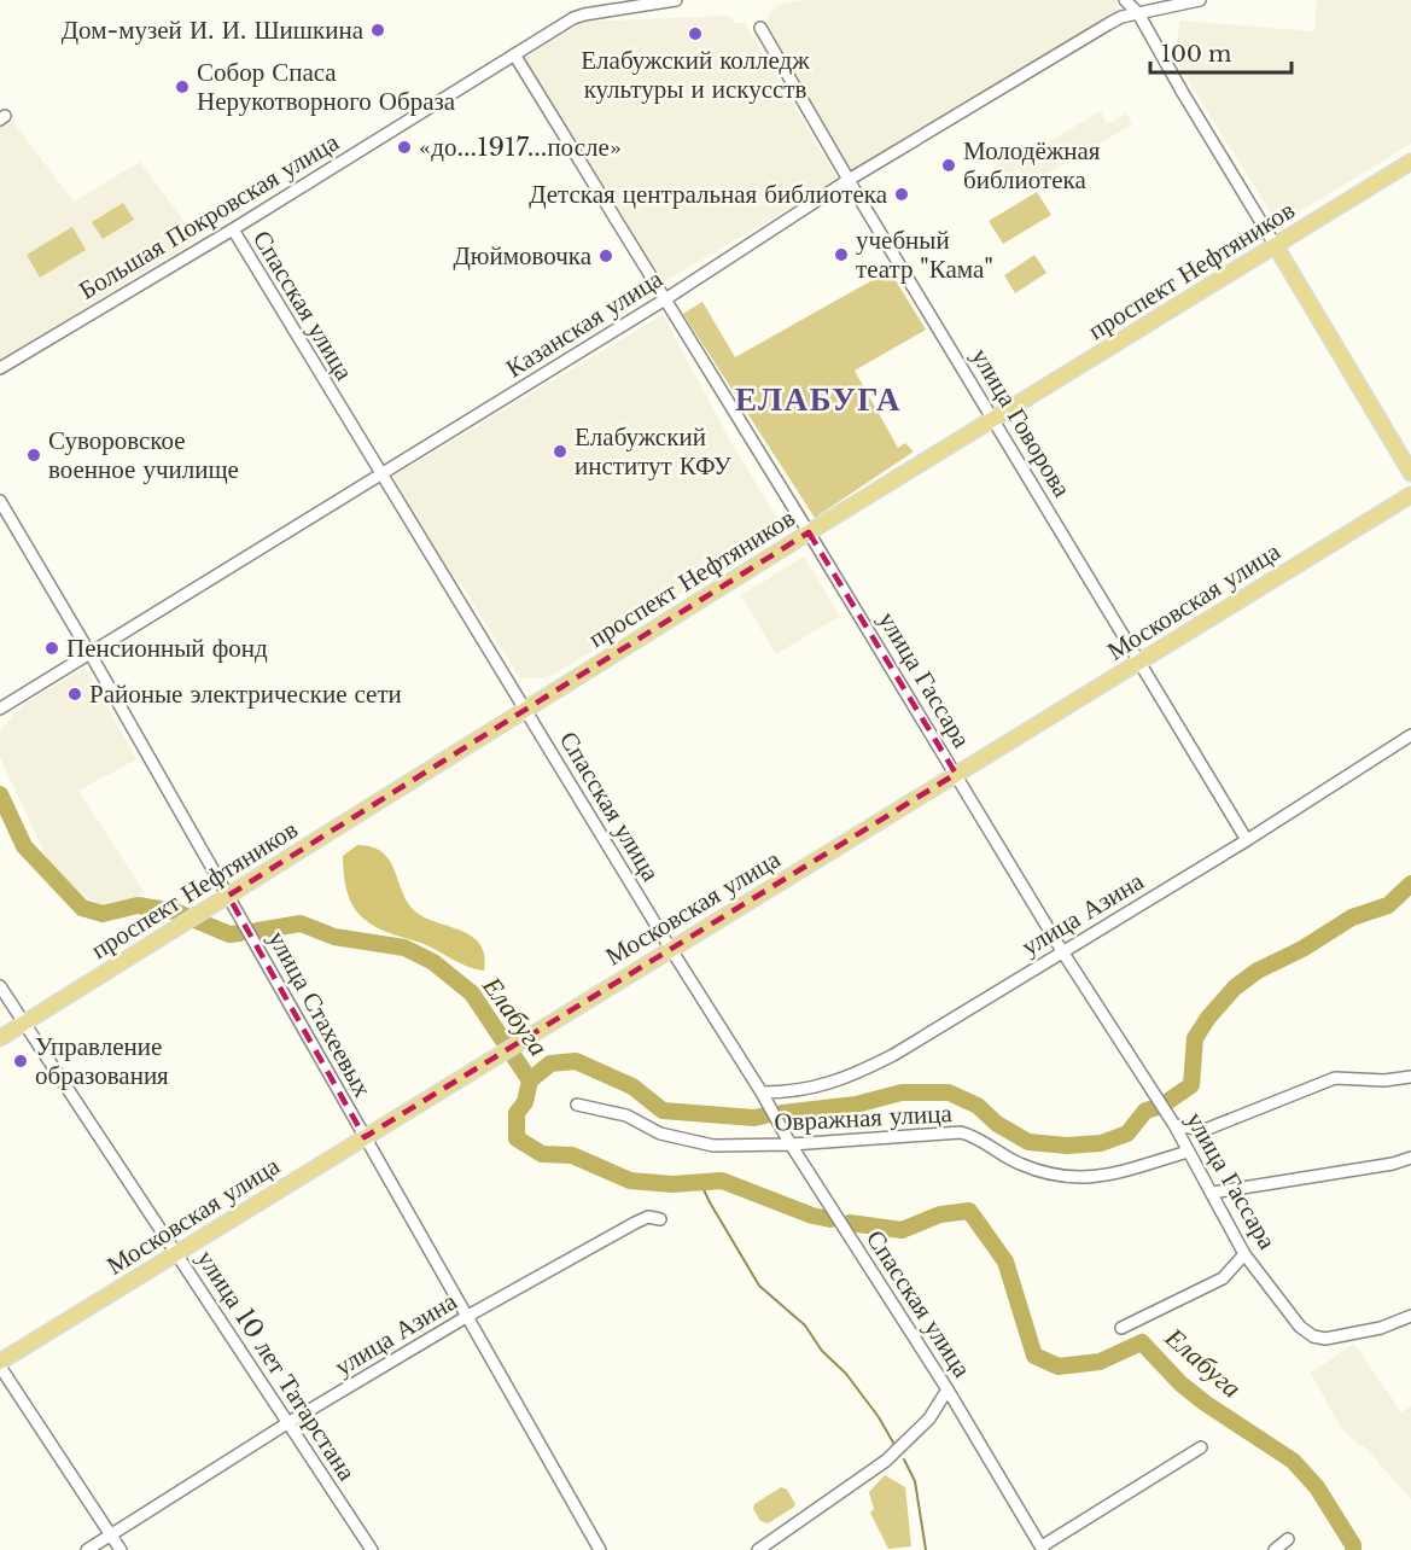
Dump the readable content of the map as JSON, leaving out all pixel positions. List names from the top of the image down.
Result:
{
  "streets": {
    "main road": ["проспект Нефтяников", "Московская улица"],
    "street": [
      "Большая Покровская улица",
      "Спасская улица",
      "Казанская улица",
      "улица Говорова",
      "улица Гассара",
      "улица Азина",
      "улица Стахеевых",
      "Овражная улица",
      "улица 10 лет Татарстана"
    ]
  },
  "crossings": [
    ["Большая Покровская улица", "Спасская улица"],
    ["Большая Покровская улица", "улица Гассара"],
    ["проспект Нефтяников", "Спасская улица"],
    ["проспект Нефтяников", "улица Говорова"],
    ["проспект Нефтяников", "улица Гассара"],
    ["проспект Нефтяников", "улица Стахеевых"],
    ["проспект Нефтяников", "улица 10 лет Татарстана"],
    ["Спасская улица", "Казанская улица"],
    ["Спасская улица", "Московская улица"],
    ["Спасская улица", "улица Азина"],
    ["Спасская улица", "Овражная улица"],
    ["Казанская улица", "улица Говорова"],
    ["Казанская улица", "улица Гассара"],
    ["Казанская улица", "улица Стахеевых"],
    ["улица Говорова", "Московская улица"],
    ["улица Говорова", "улица Азина"],
    ["Московская улица", "улица Гассара"],
    ["Московская улица", "улица Стахеевых"],
    ["Московская улица", "улица 10 лет Татарстана"],
    ["улица Гассара", "улица Азина"],
    ["улица Гассара", "Овражная улица"],
    ["улица Азина", "улица Стахеевых"],
    ["улица Азина", "улица 10 лет Татарстана"]
  ],
  "districts": ["ЕЛАБУГА"],
  "water": ["Елабуга"],
  "places": [
    "Дом-музей И. И. Шишкина",
    "Елабужский колледж культуры и искусств",
    "Собор Спаса Нерукотворного Образа",
    "«до...1917...после»",
    "Молодёжная библиотека",
    "Детская центральная библиотека",
    "учебный театр \"Кама\"",
    "Дюймовочка",
    "Елабужский институт КФУ",
    "Суворовское военное училище",
    "Пенсионный фонд",
    "Районые электрические сети",
    "Управление образования"
  ],
  "scale_bar": "100 m"
}
